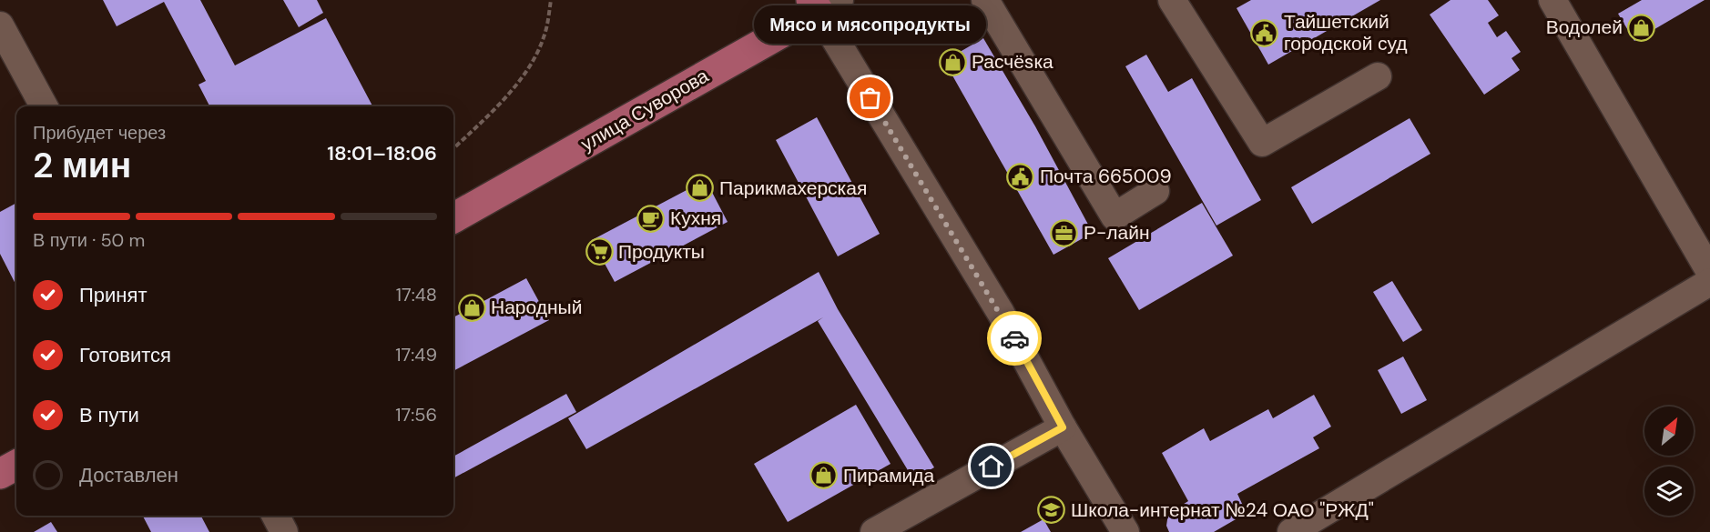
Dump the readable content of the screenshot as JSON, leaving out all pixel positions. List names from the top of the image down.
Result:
{
  "streets": {
    "main road": ["улица Суворова"]
  },
  "places": {
    "shop": [
      "Водолей",
      "Расчёsка",
      "Парикмахерская",
      "Народный",
      "Пирамида"
    ],
    "public building": ["Тайшетский городской суд", "Почта 665009"],
    "other": ["Мясо и мясопродукты"],
    "cafe": ["Кухня"],
    "office": ["Р-лайн"],
    "supermarket": ["Продукты"],
    "school or university": ["Школа-интернат №24 ОАО \"РЖД\""]
  },
  "north": "top right",
  "page": {
    "bubble": "Мясо и мясопродукты",
    "heading": ["2 мин", "Прибудет через", "18:01–18:06"],
    "bar": "В пути · 50 m",
    "list": [
      ["Принят", "17:48"],
      ["Готовится", "17:49"],
      ["В пути", "17:56"],
      "Доставлен"
    ]
  }
}
